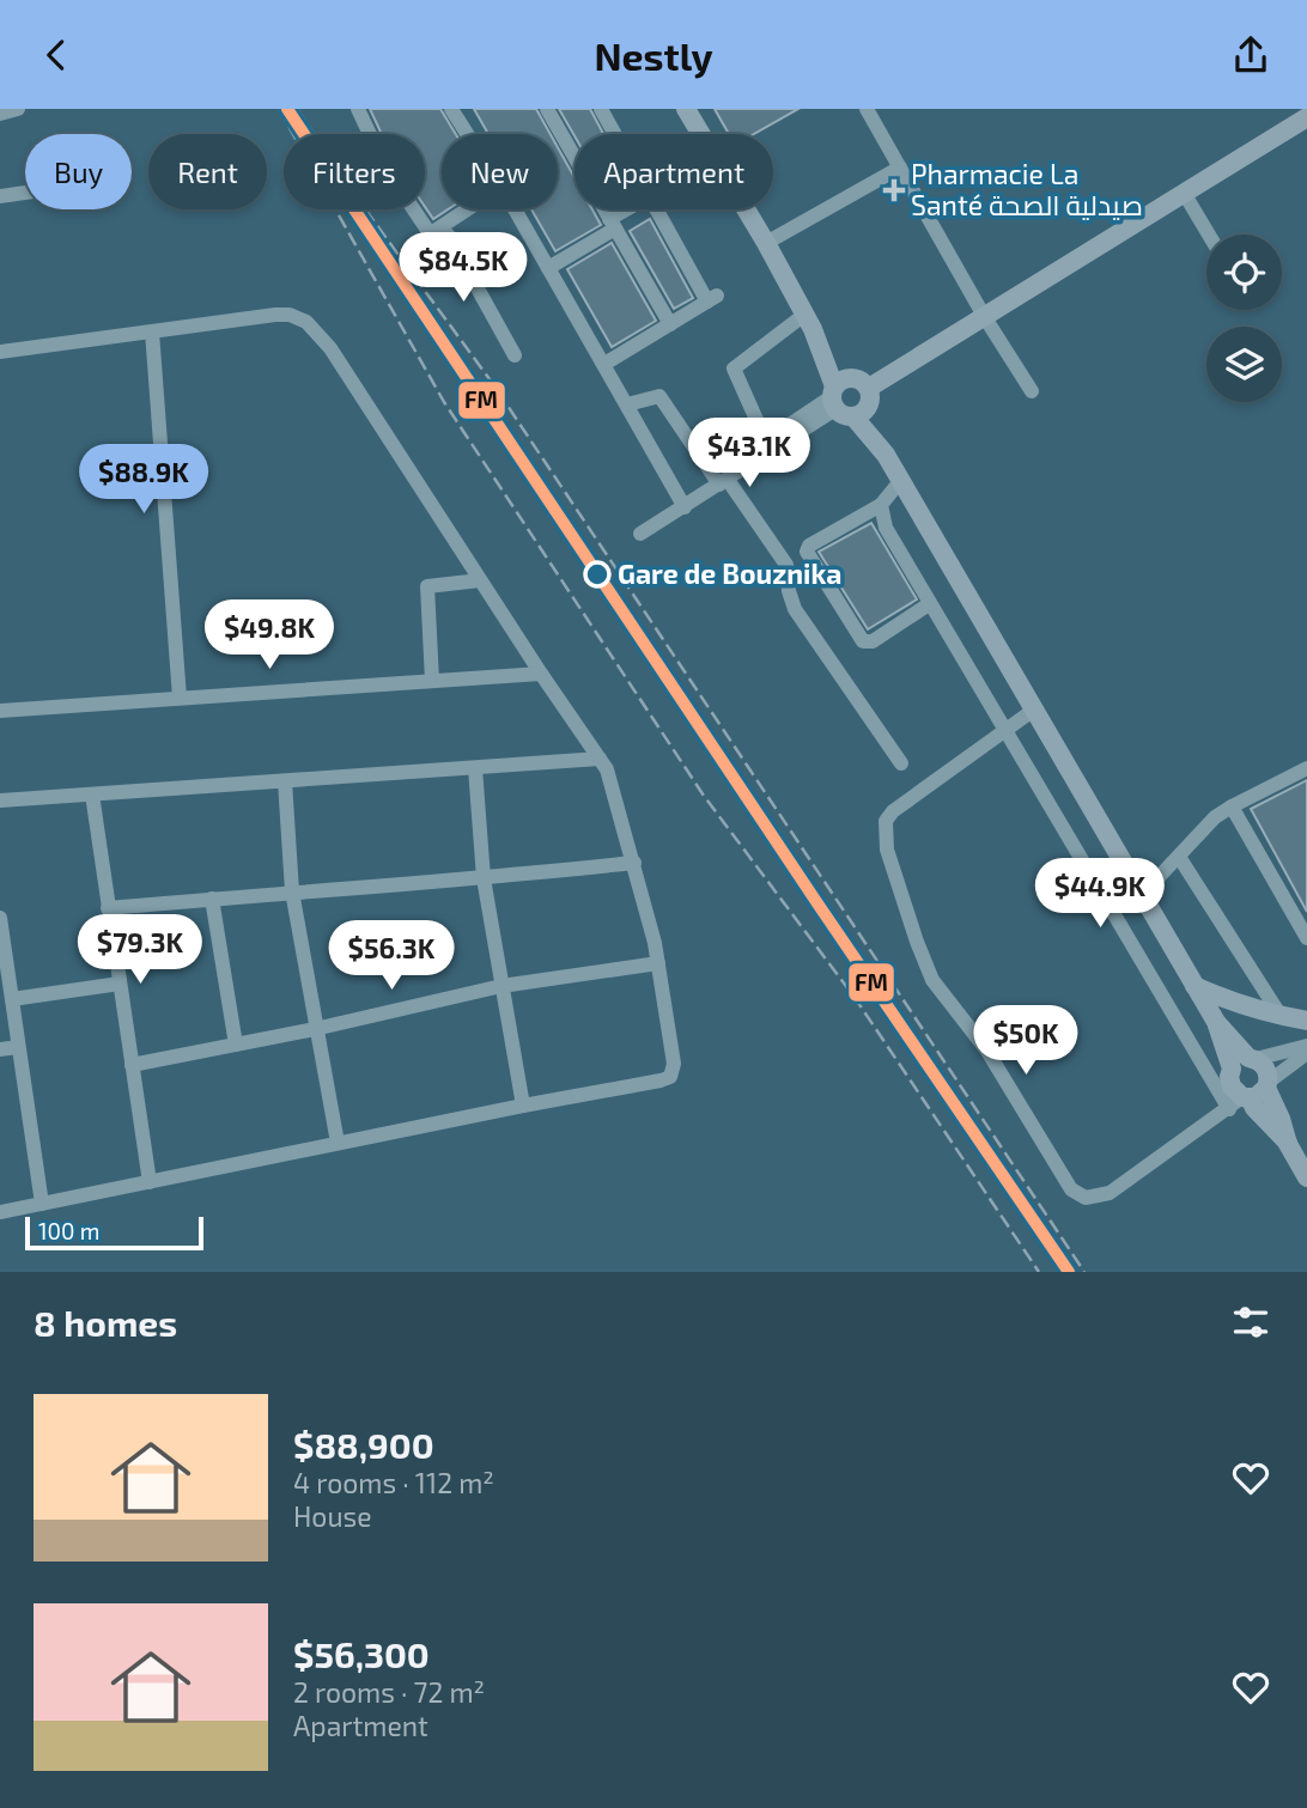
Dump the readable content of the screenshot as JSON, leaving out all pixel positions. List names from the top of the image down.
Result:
{
  "places": {
    "health": ["Pharmacie La Santé صيدلية الصحة"],
    "other": ["Gare de Bouznika"]
  },
  "lines": ["transit line FM"],
  "scale_bar": "100 m",
  "page": {
    "header": "Nestly",
    "chip": [
      "Buy",
      "Rent",
      "Filters",
      "New",
      "Apartment"
    ],
    "price": [
      "$84.5K",
      "$43.1K",
      "$88.9K",
      "$49.8K",
      "$44.9K",
      "$79.3K",
      "$56.3K",
      "$50K"
    ],
    "scale": "100 m",
    "heading": "8 homes",
    "list": [
      {
        "name": "$88,900",
        "note": "4 rooms · 112 m² · House"
      },
      {
        "name": "$56,300",
        "note": "2 rooms · 72 m² · Apartment"
      }
    ]
  }
}
